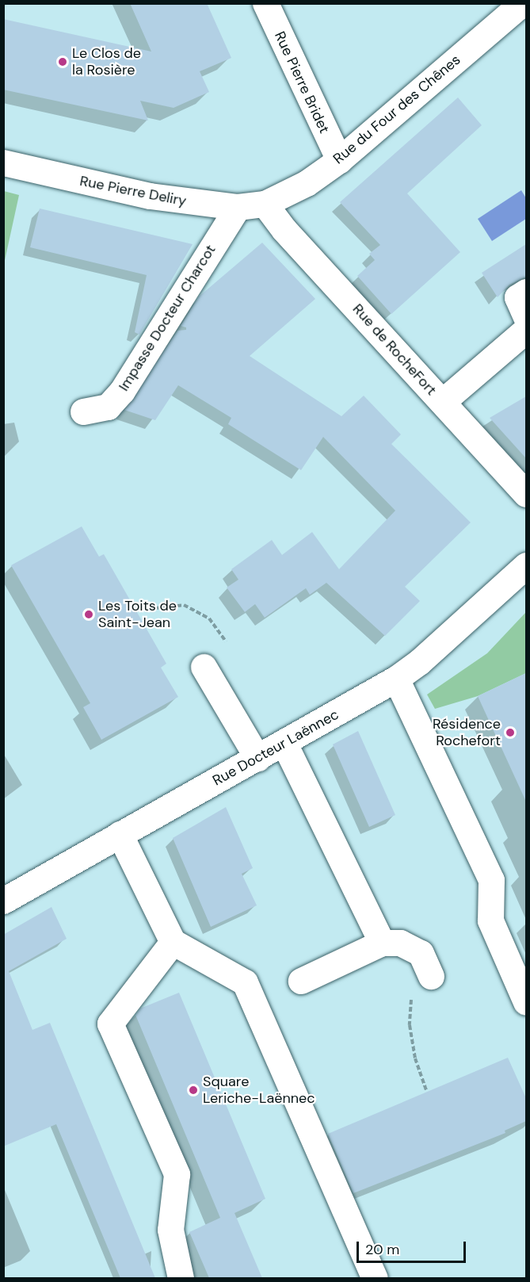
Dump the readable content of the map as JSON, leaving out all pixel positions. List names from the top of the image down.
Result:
{
  "streets": {
    "street": [
      "Rue Pierre Bridet",
      "Rue du Four des Chênes",
      "Rue Pierre Deliry",
      "Impasse Docteur Charcot",
      "Rue de RocheFort",
      "Rue Docteur Laënnec"
    ]
  },
  "crossings": [
    ["Rue Pierre Bridet", "Rue du Four des Chênes"],
    ["Rue du Four des Chênes", "Rue Pierre Deliry"],
    ["Rue du Four des Chênes", "Rue de RocheFort"],
    ["Rue Pierre Deliry", "Impasse Docteur Charcot"],
    ["Rue Pierre Deliry", "Rue de RocheFort"]
  ],
  "places": [
    "Le Clos de la Rosière",
    "Les Toits de Saint-Jean",
    "Résidence Rochefort",
    "Square Leriche-Laënnec"
  ],
  "scale_bar": "20 m"
}
